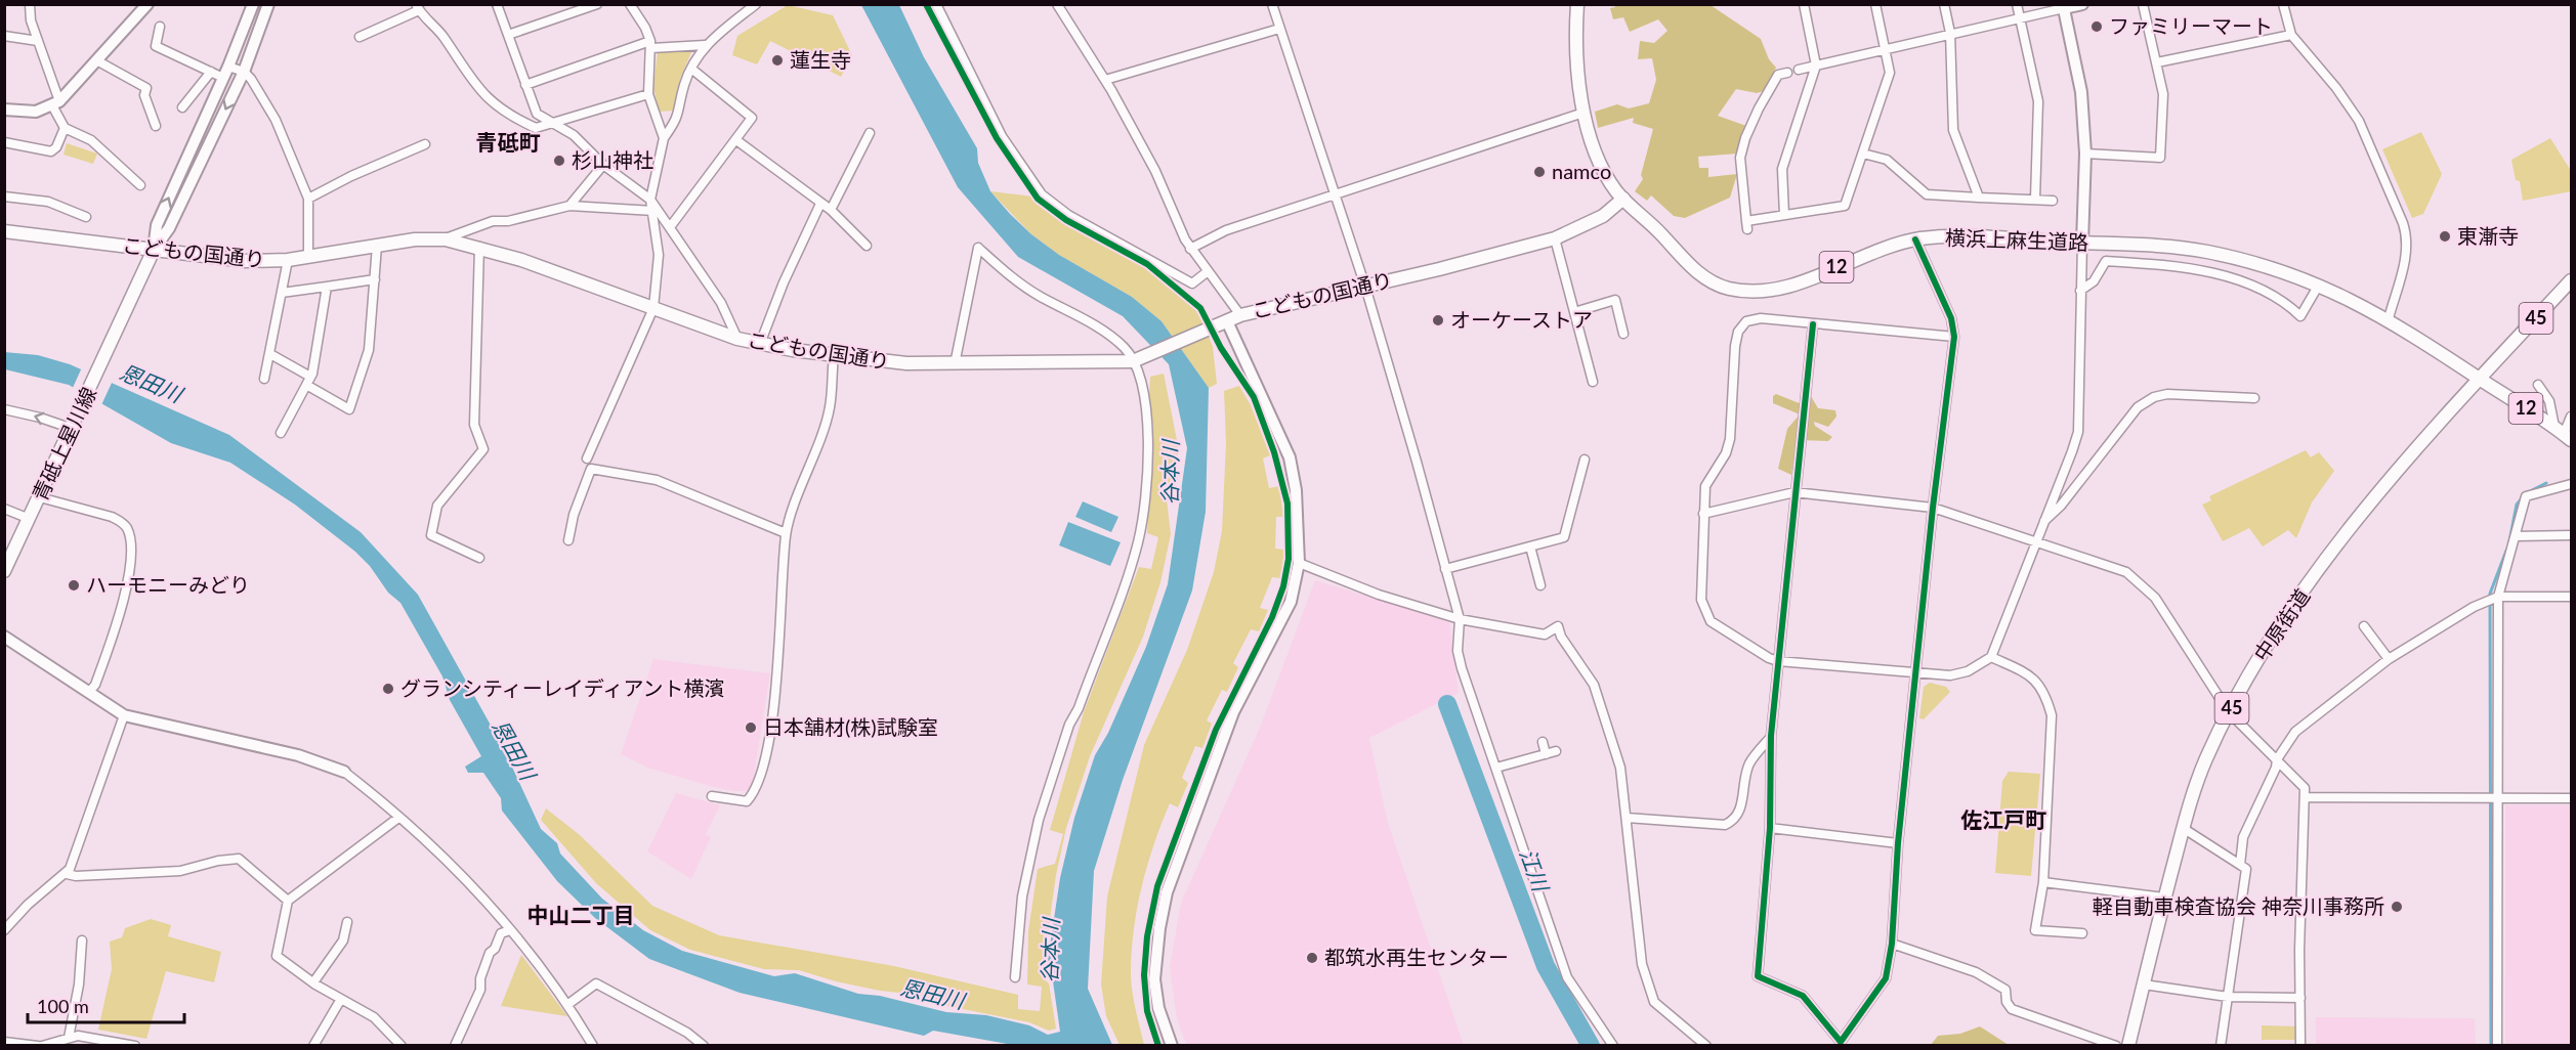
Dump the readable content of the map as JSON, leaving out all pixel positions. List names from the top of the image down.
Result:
{
  "streets": {
    "main road": [
      "横浜上麻生道路",
      "こどもの国通り",
      "12",
      "45",
      "青砥上星川線",
      "中原街道"
    ]
  },
  "crossings": [
    ["横浜上麻生道路", "こどもの国通り"],
    ["横浜上麻生道路", "中原街道"],
    ["こどもの国通り", "青砥上星川線"]
  ],
  "districts": ["青砥町", "佐江戸町", "中山二丁目"],
  "water": ["恩田川", "谷本川", "江川"],
  "places": [
    "ファミリーマート",
    "蓮生寺",
    "杉山神社",
    "namco",
    "東漸寺",
    "オーケーストア",
    "ハーモニーみどり",
    "グランシティーレイディアント横濱",
    "日本舗材(株)試験室",
    "軽自動車検査協会 神奈川事務所",
    "都筑水再生センター"
  ],
  "scale_bar": "100 m"
}
